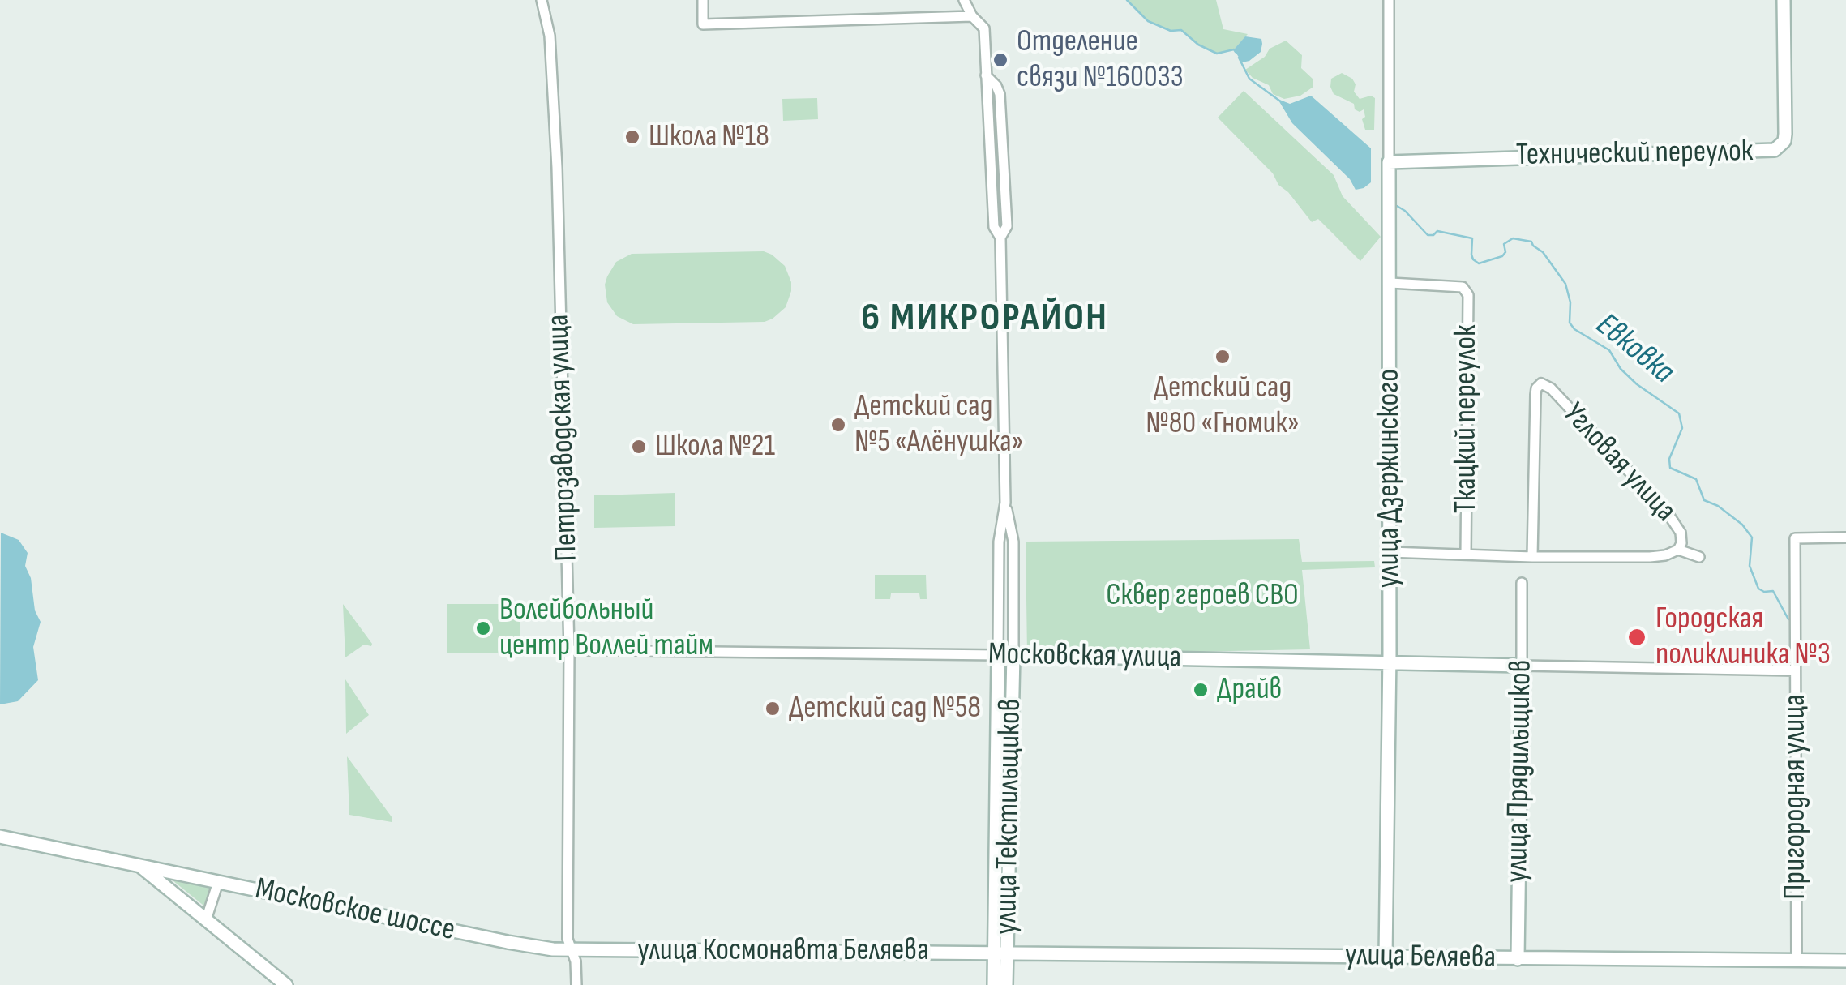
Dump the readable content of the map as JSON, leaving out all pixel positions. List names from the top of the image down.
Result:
{
  "streets": {
    "street": [
      "Технический переулок",
      "Ткацкий переулок",
      "Петрозаводская улица",
      "Угловая улица",
      "улица Дзержинского",
      "Московская улица",
      "улица Прядильщиков",
      "Пригородная улица",
      "улица Текстильщиков",
      "Московское шоссе",
      "улица Космонавта Беляева",
      "улица Беляева"
    ]
  },
  "crossings": [
    ["Технический переулок", "улица Дзержинского"],
    ["Ткацкий переулок", "улица Дзержинского"],
    ["Петрозаводская улица", "Московская улица"],
    ["Петрозаводская улица", "Московское шоссе"],
    ["Петрозаводская улица", "улица Космонавта Беляева"],
    ["улица Дзержинского", "Московская улица"],
    ["улица Дзержинского", "улица Беляева"],
    ["Московская улица", "улица Прядильщиков"],
    ["Московская улица", "Пригородная улица"],
    ["Московская улица", "улица Текстильщиков"],
    ["улица Прядильщиков", "улица Беляева"],
    ["Пригородная улица", "улица Беляева"],
    ["улица Текстильщиков", "улица Космонавта Беляева"],
    ["улица Текстильщиков", "улица Беляева"],
    ["Московское шоссе", "улица Космонавта Беляева"],
    ["улица Космонавта Беляева", "улица Беляева"]
  ],
  "districts": ["6 МИКРОРАЙОН"],
  "water": ["Евковка"],
  "parks": ["Сквер героев СВО"],
  "places": [
    "Отделение связи №160033",
    "Школа №18",
    "Детский сад №80 «Гномик»",
    "Детский сад №5 «Алёнушка»",
    "Школа №21",
    "Волейбольный центр Воллей тайм",
    "Городская поликлиника №3",
    "Драйв",
    "Детский сад №58"
  ]
}
